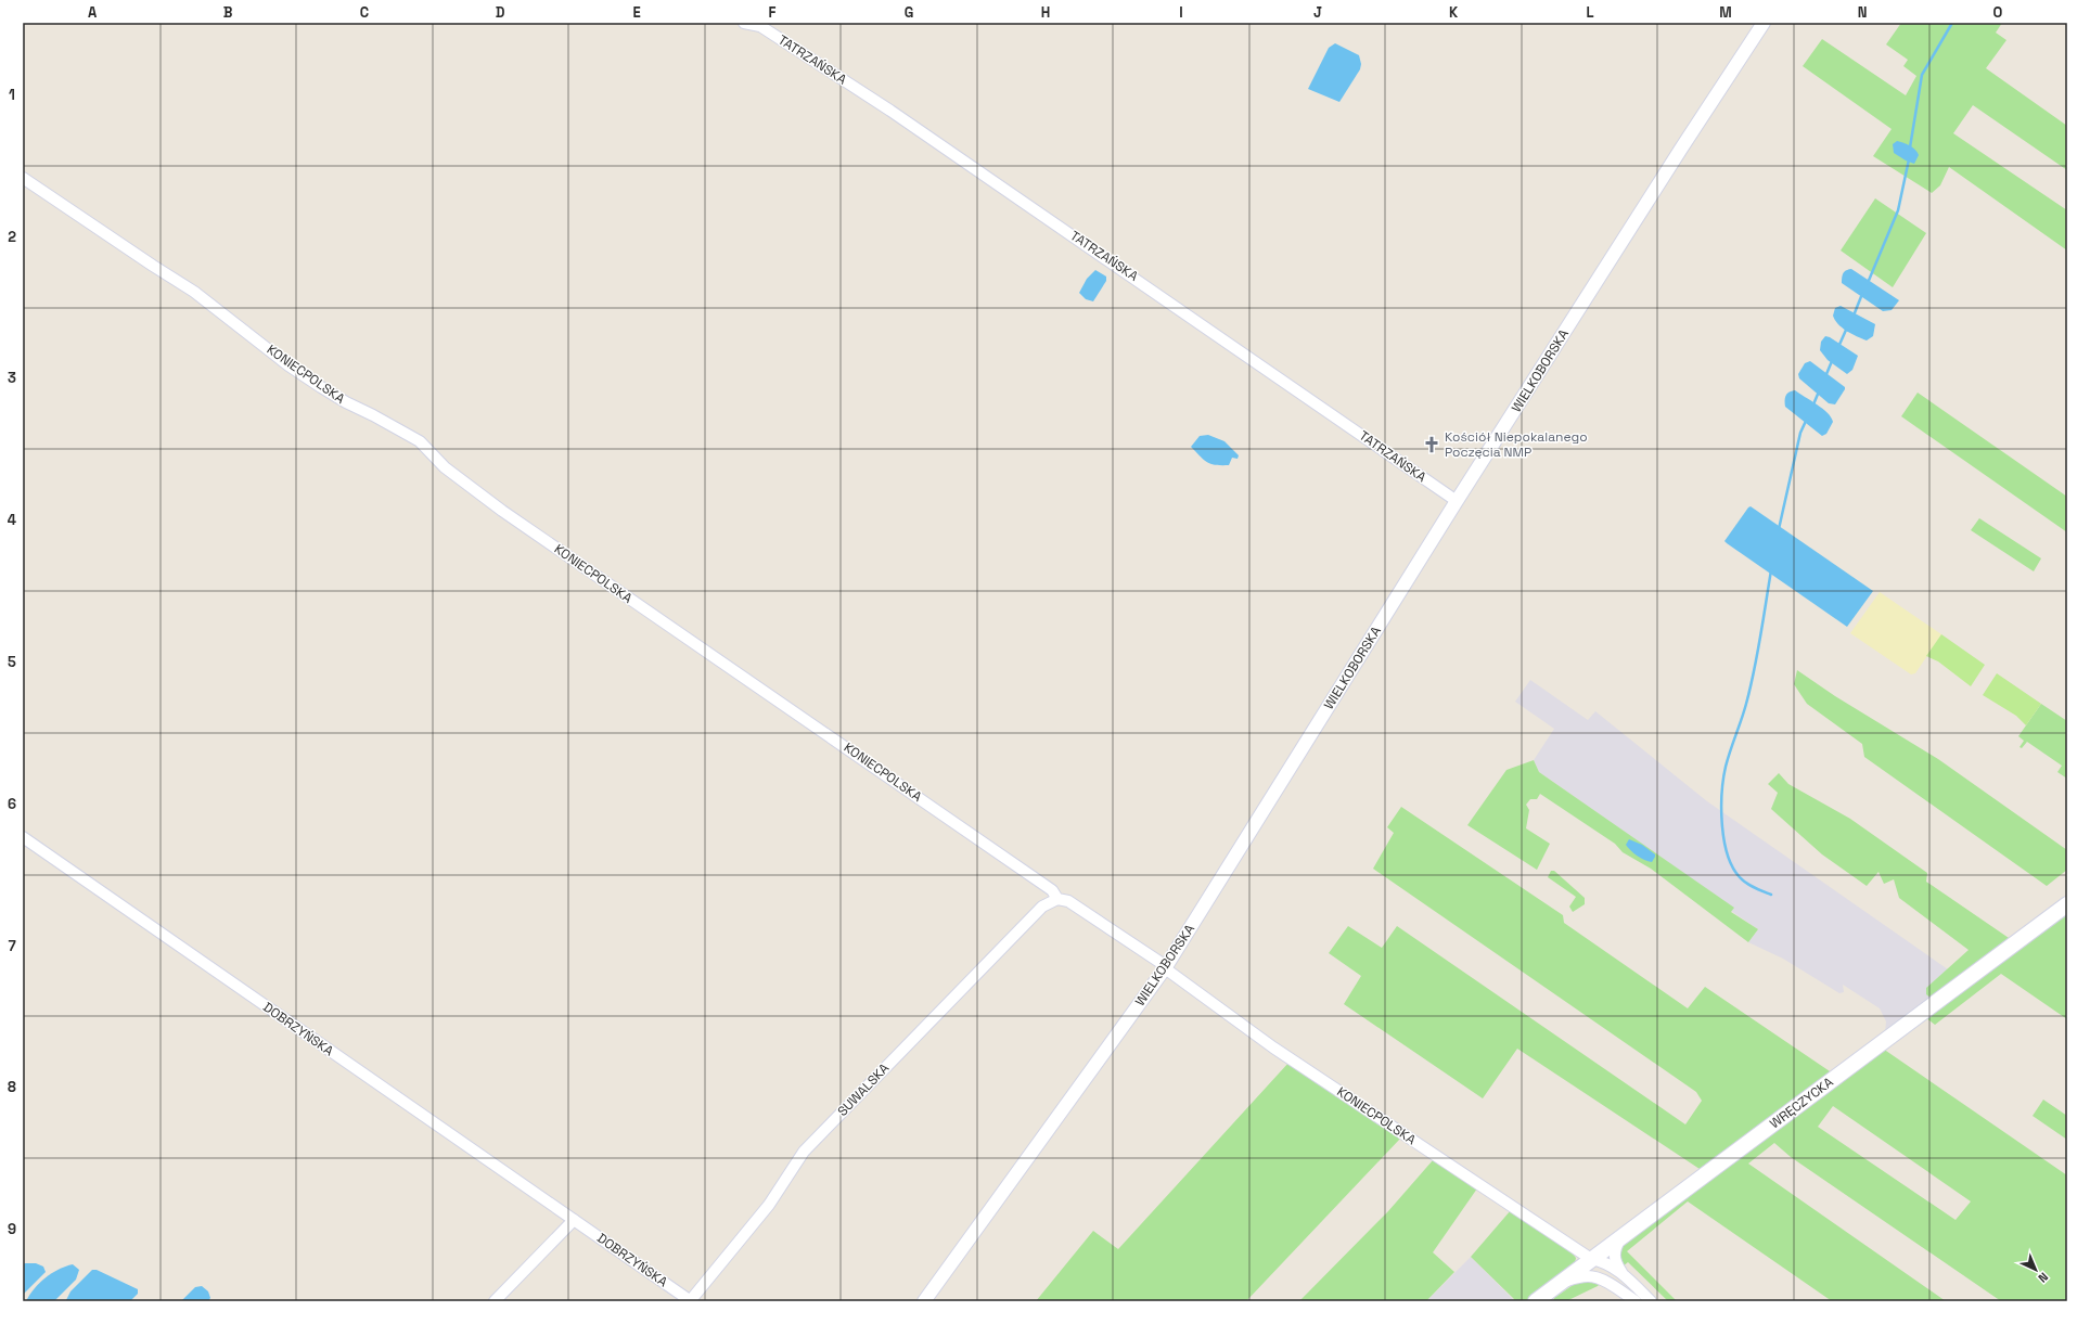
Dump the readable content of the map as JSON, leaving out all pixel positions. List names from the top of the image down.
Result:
{
  "streets": {
    "main road": ["WRĘCZYCKA"],
    "street": [
      "TATRZAŃSKA",
      "WIELKOBORSKA",
      "KONIECPOLSKA",
      "DOBRZYŃSKA",
      "SUWALSKA"
    ]
  },
  "crossings": [
    ["TATRZAŃSKA", "WIELKOBORSKA"],
    ["WIELKOBORSKA", "KONIECPOLSKA"],
    ["KONIECPOLSKA", "SUWALSKA"],
    ["KONIECPOLSKA", "WRĘCZYCKA"],
    ["DOBRZYŃSKA", "SUWALSKA"]
  ],
  "places": {
    "church": ["Kościół Niepokalanego Poczęcia NMP"]
  },
  "north": "bottom right",
  "grid": {
    "columns": [
      "A",
      "B",
      "C",
      "D",
      "E",
      "F",
      "G",
      "H",
      "I",
      "J",
      "K",
      "L",
      "M",
      "N",
      "O"
    ],
    "rows": [
      "1",
      "2",
      "3",
      "4",
      "5",
      "6",
      "7",
      "8",
      "9"
    ]
  }
}
